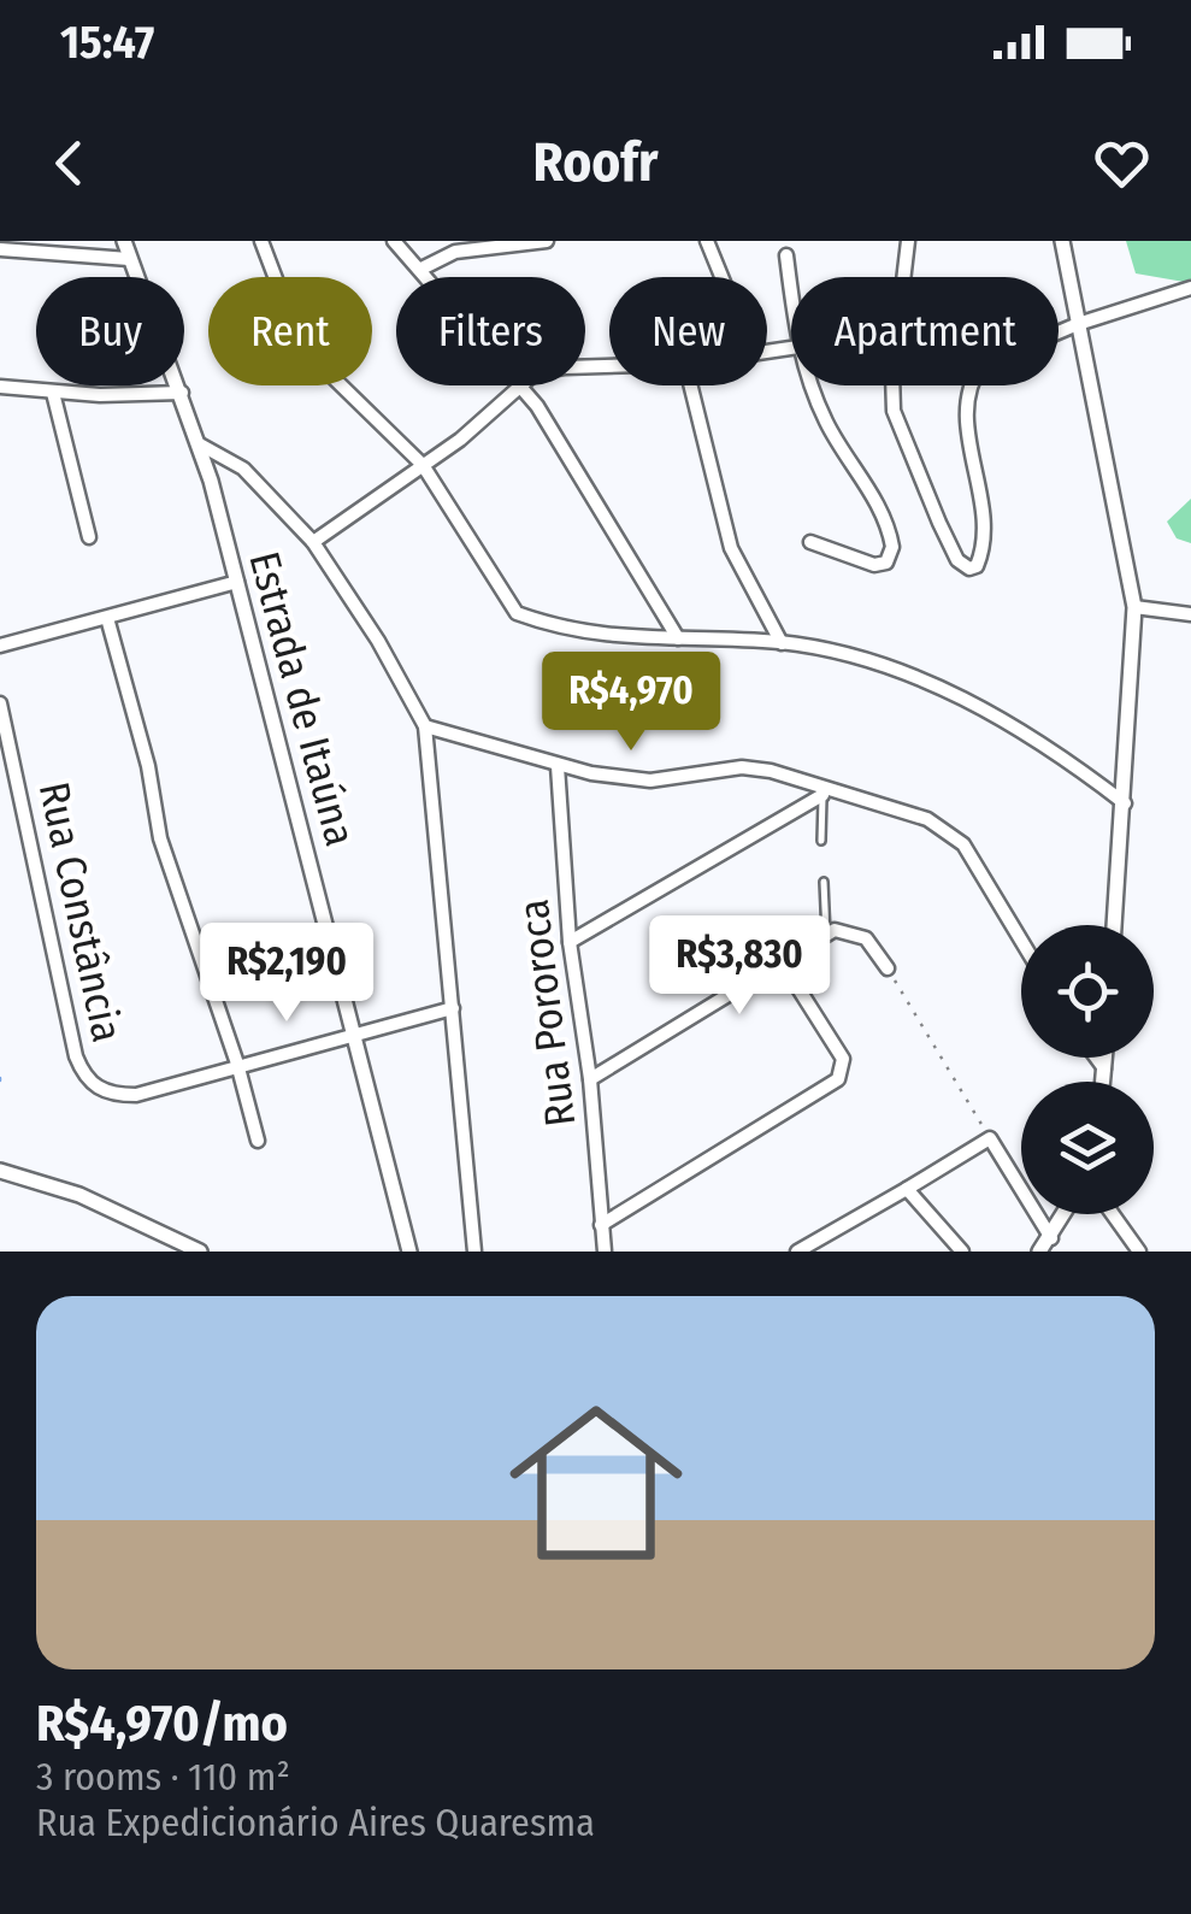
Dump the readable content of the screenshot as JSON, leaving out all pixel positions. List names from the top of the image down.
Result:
{
  "streets": {
    "street": ["Estrada de Itaúna", "Rua Constância", "Rua Pororoca"]
  },
  "page": {
    "status": "15:47",
    "header": "Roofr",
    "chip": [
      "Buy",
      "Rent",
      "Filters",
      "New",
      "Apartment"
    ],
    "price": ["R$4,970", "R$3,830", "R$2,190"],
    "list": [
      {
        "name": "R$4,970/mo",
        "note": "3 rooms · 110 m² · Rua Expedicionário Aires Quaresma"
      }
    ]
  }
}
